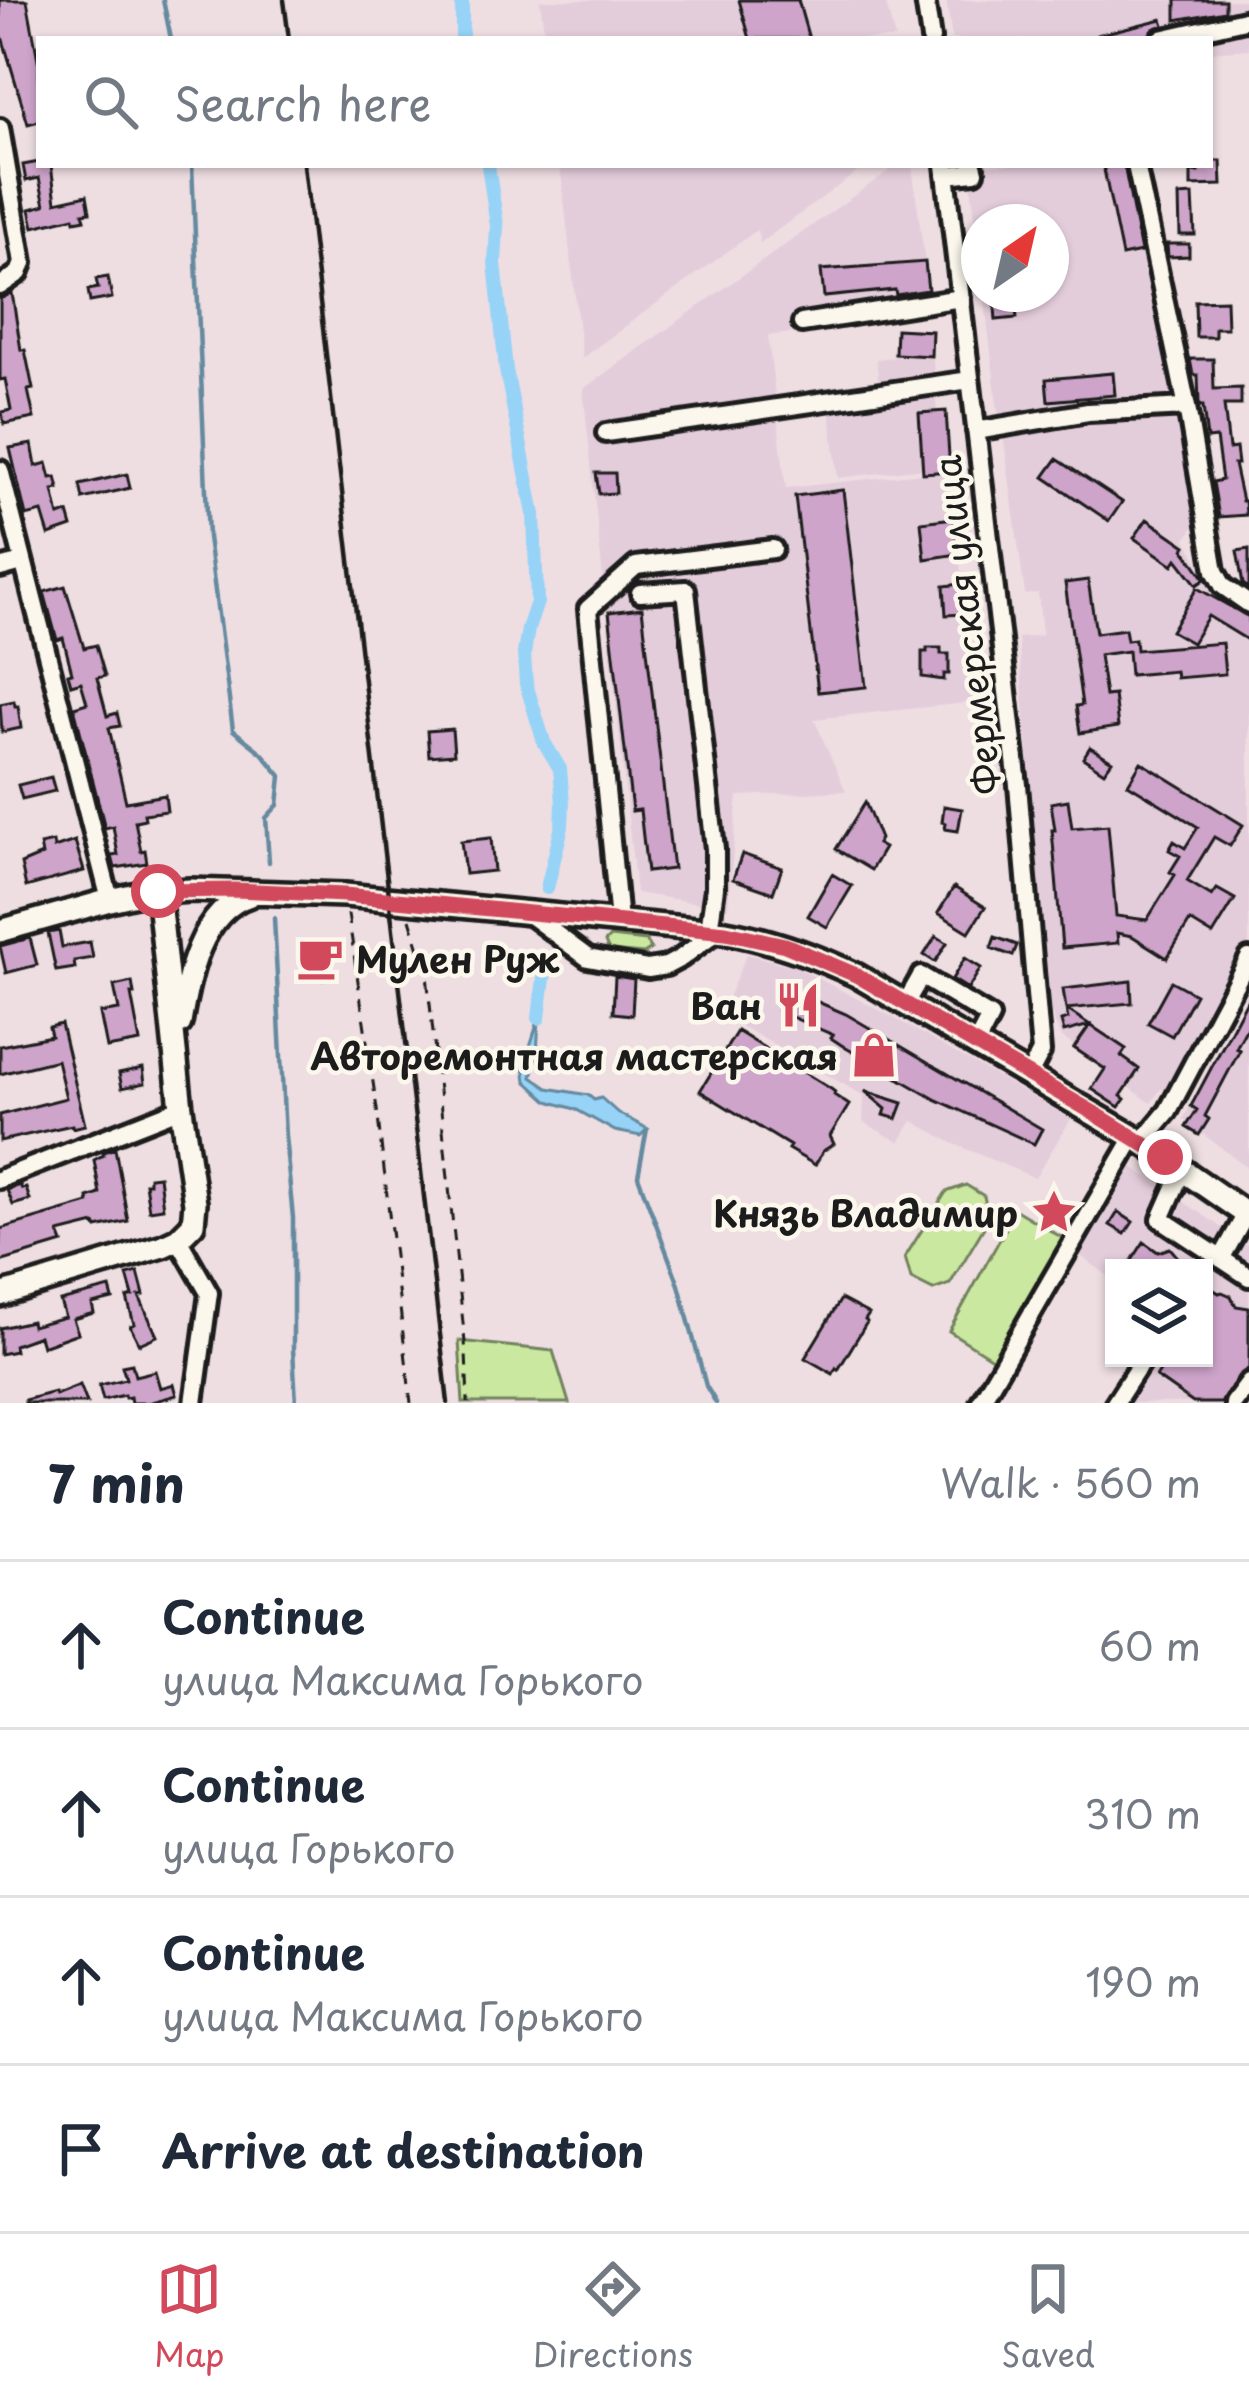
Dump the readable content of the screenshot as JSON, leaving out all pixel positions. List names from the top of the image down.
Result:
{
  "streets": {
    "street": ["Фермерская улица"]
  },
  "places": {
    "cafe": ["Мулен Руж"],
    "restaurant": ["Ван"],
    "shop": ["Авторемонтная мастерская"],
    "place": ["Князь Владимир"]
  },
  "north": "top right",
  "page": {
    "search": "Search here",
    "heading": ["7 min", "Walk · 560 m"],
    "list": [
      ["Continue", "улица Максима Горького", "60 m"],
      ["Continue", "улица Горького", "310 m"],
      ["Continue", "улица Максима Горького", "190 m"],
      "Arrive at destination"
    ],
    "nav": ["Map", "Directions", "Saved"]
  }
}
